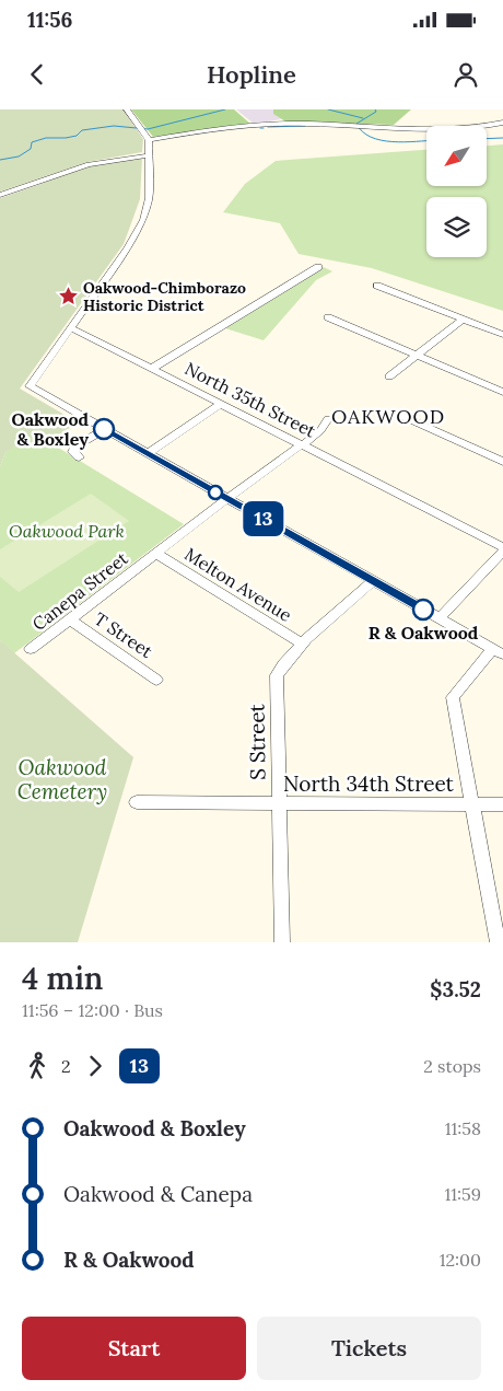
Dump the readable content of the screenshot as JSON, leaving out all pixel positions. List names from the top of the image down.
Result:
{
  "streets": {
    "street": [
      "North 35th Street",
      "Melton Avenue",
      "Canepa Street",
      "T Street",
      "S Street",
      "North 34th Street"
    ]
  },
  "crossings": [
    ["North 35th Street", "Canepa Street"],
    ["Melton Avenue", "Canepa Street"],
    ["Melton Avenue", "S Street"],
    ["Canepa Street", "T Street"],
    ["S Street", "North 34th Street"]
  ],
  "districts": ["OAKWOOD"],
  "parks": ["Oakwood Park", "Oakwood Cemetery"],
  "places": {
    "place": ["Oakwood-Chimborazo Historic District"],
    "other": ["Oakwood & Boxley", "R & Oakwood"]
  },
  "lines": ["bus line 13"],
  "north": "bottom left",
  "page": {
    "status": "11:56",
    "header": "Hopline",
    "on_map": "13",
    "heading": ["4 min", "11:56 – 12:00 · Bus", "$3.52"],
    "legs": ["2", "13", "2 stops"],
    "list": [
      {
        "name": "Oakwood & Boxley",
        "value": "11:58"
      },
      {
        "name": "Oakwood & Canepa",
        "value": "11:59"
      },
      {
        "name": "R & Oakwood",
        "value": "12:00"
      }
    ],
    "buttons": ["Start", "Tickets"]
  }
}
